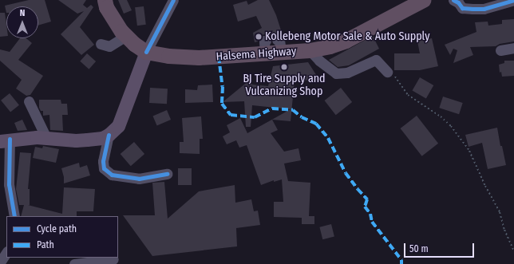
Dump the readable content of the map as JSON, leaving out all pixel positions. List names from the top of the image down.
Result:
{
  "streets": {
    "highway": ["Halsema Highway"]
  },
  "places": ["Kollebeng Motor Sale & Auto Supply", "BJ Tire Supply and Vulcanizing Shop"],
  "legend": ["Cycle path", "Path"],
  "scale_bar": "50 m",
  "north": "top"
}
